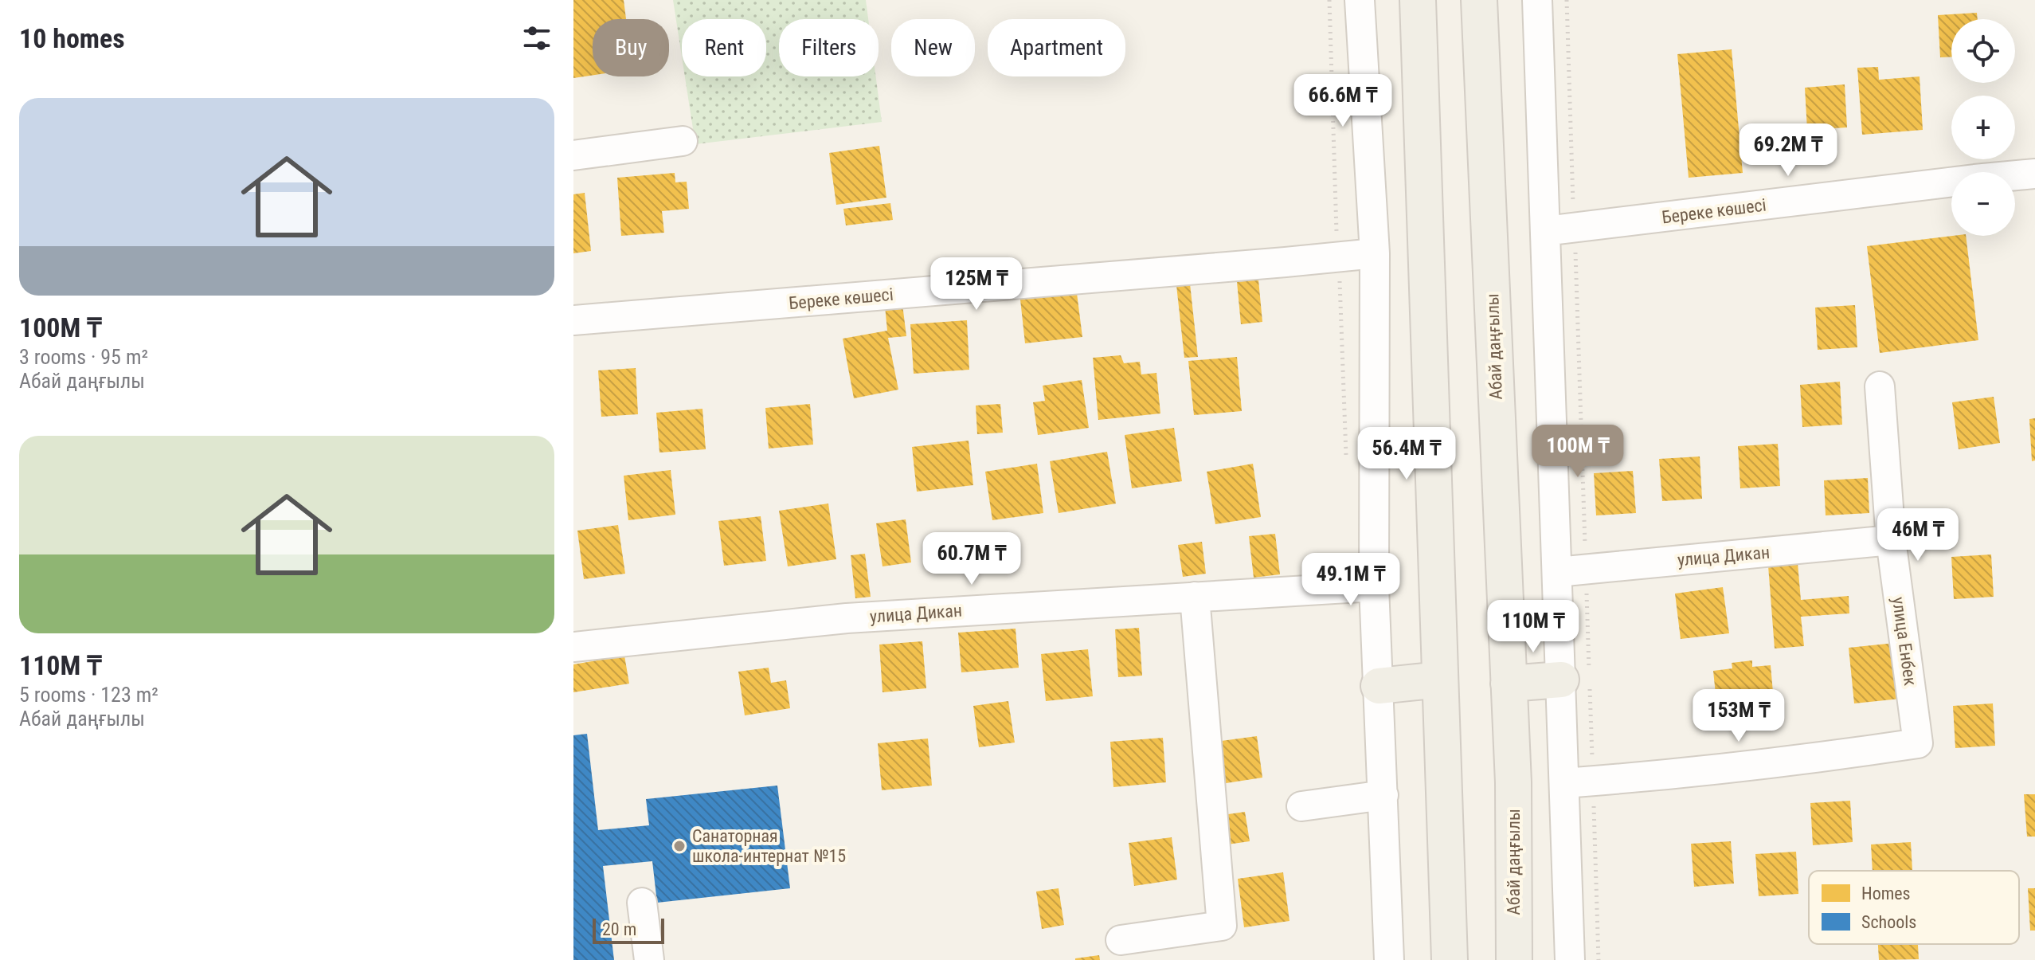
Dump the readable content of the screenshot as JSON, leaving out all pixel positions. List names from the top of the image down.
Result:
{
  "streets": {
    "main road": ["Абай даңғылы"],
    "street": ["Береке көшесі", "улица Дикан", "улица Енбек"]
  },
  "crossings": [
    ["улица Дикан", "улица Енбек"]
  ],
  "places": ["Санаторная школа-интернат №15"],
  "legend": ["Homes", "Schools"],
  "scale_bar": "20 m",
  "page": {
    "heading": "10 homes",
    "map_buttons": ["+", "−"],
    "chip": [
      "Buy",
      "Rent",
      "Filters",
      "New",
      "Apartment"
    ],
    "price": [
      "66.6M ₸",
      "69.2M ₸",
      "125M ₸",
      "100M ₸",
      "56.4M ₸",
      "46M ₸",
      "60.7M ₸",
      "49.1M ₸",
      "110M ₸",
      "153M ₸"
    ],
    "list": [
      {
        "name": "100M ₸",
        "note": "3 rooms · 95 m² · Абай даңғылы"
      },
      {
        "name": "110M ₸",
        "note": "5 rooms · 123 m² · Абай даңғылы"
      }
    ],
    "scale": "20 m"
  }
}
